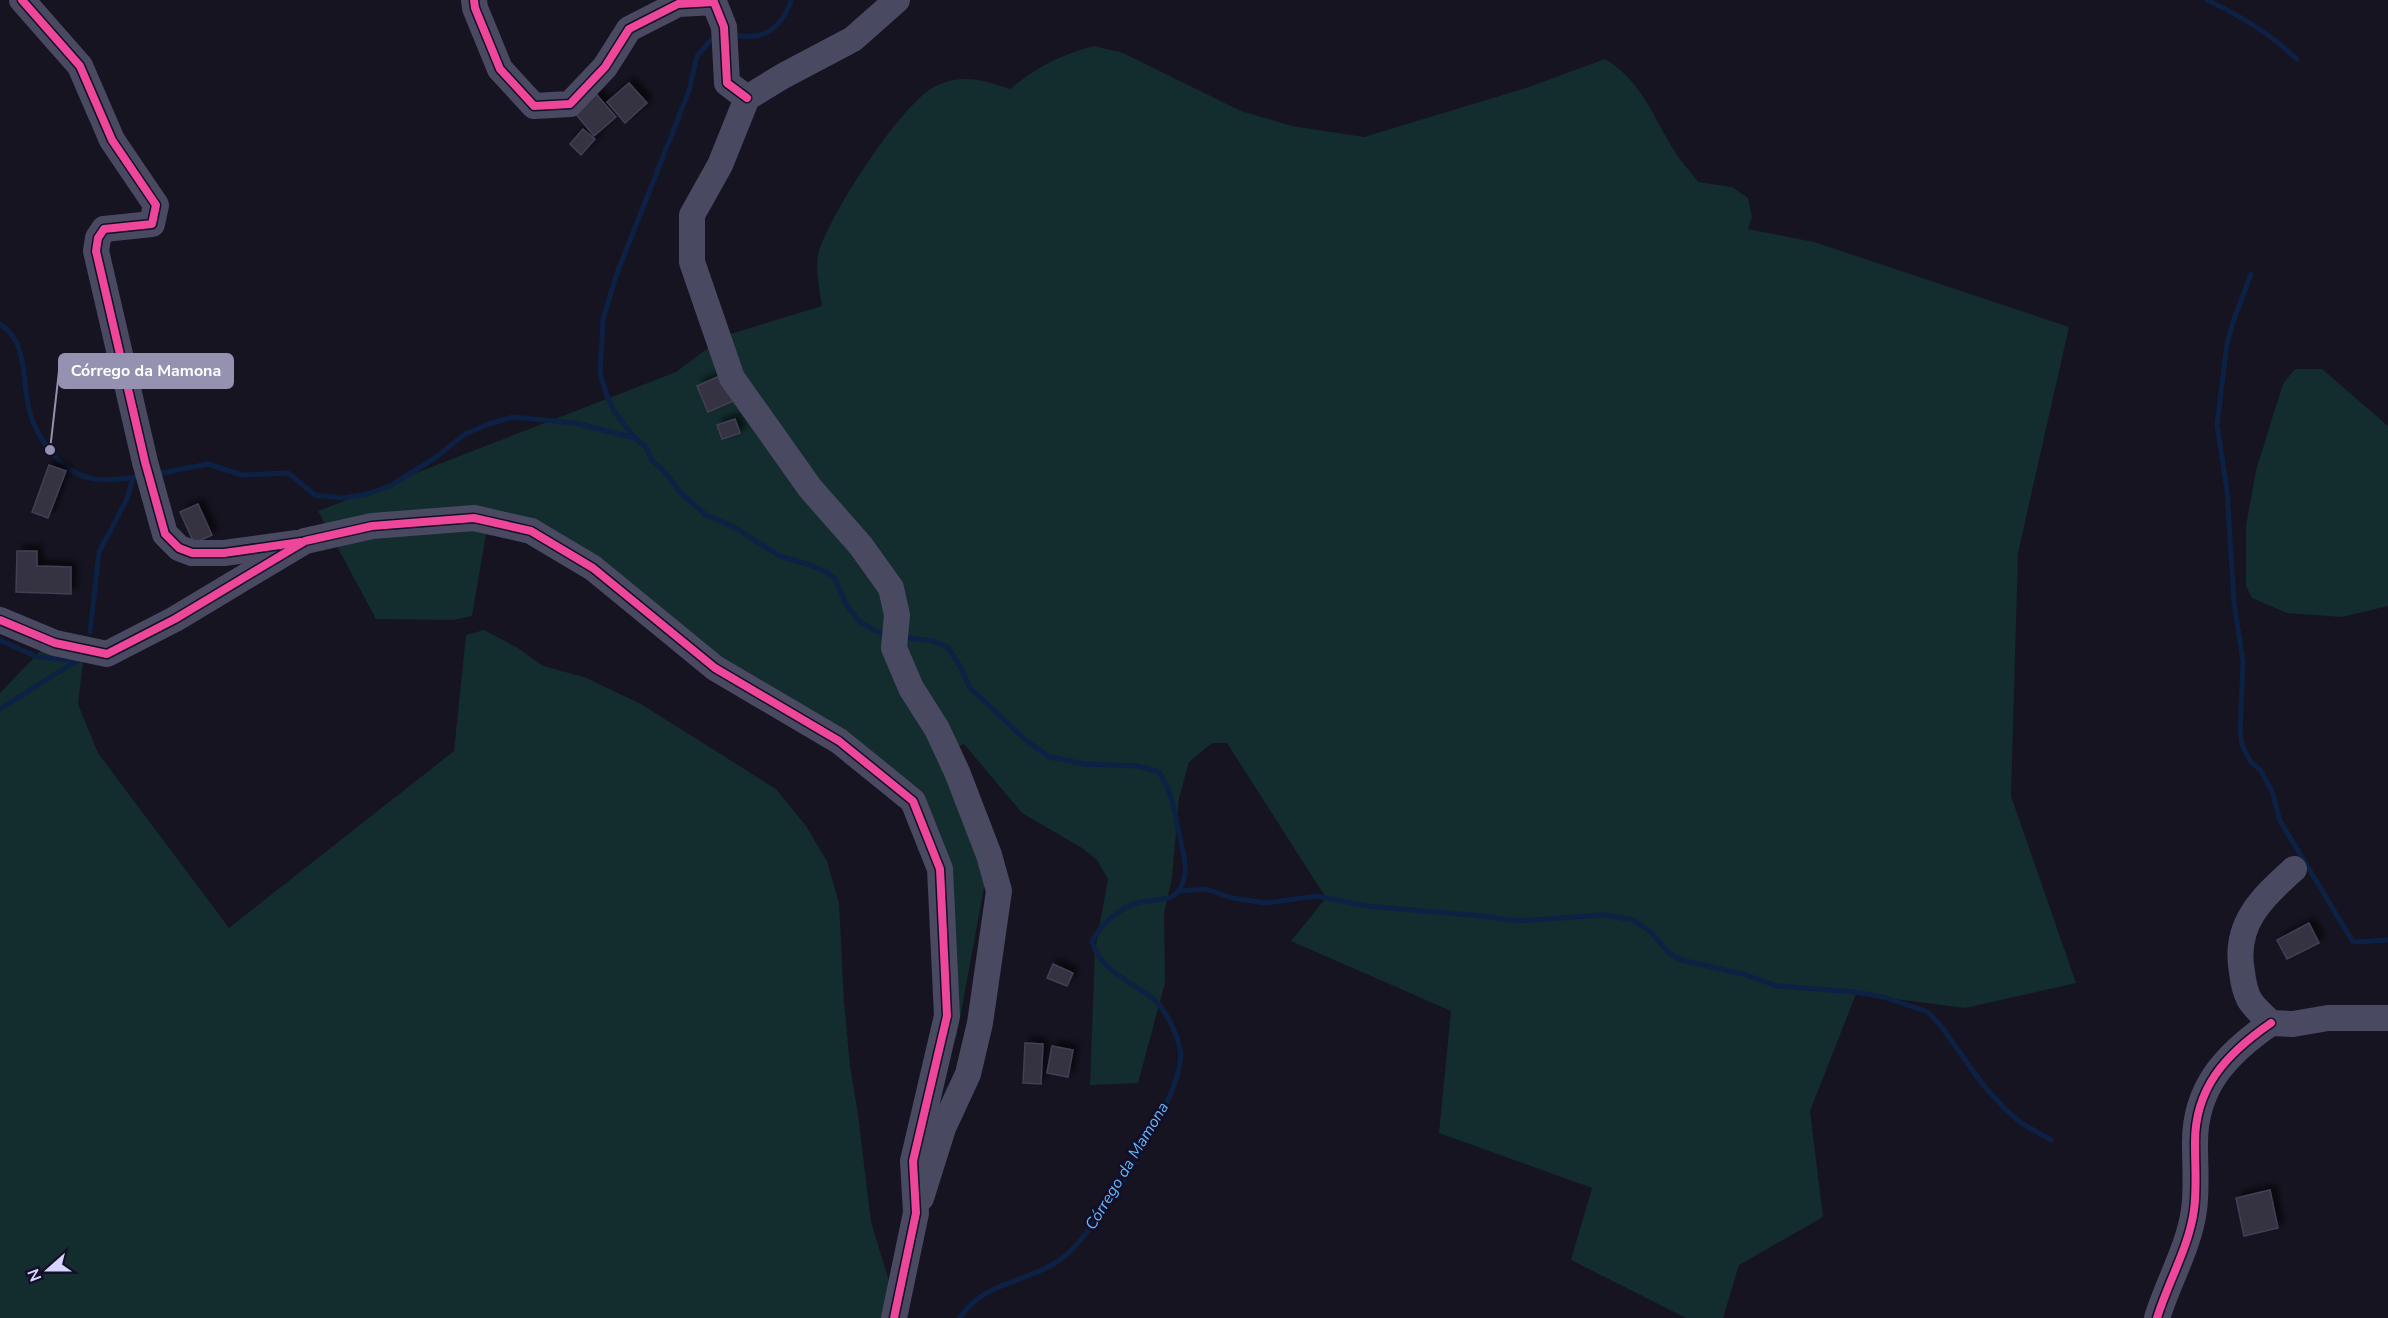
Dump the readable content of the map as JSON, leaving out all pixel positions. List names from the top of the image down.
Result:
{
  "water": ["Córrego da Mamona"],
  "places": ["Córrego da Mamona"],
  "north": "left"
}
